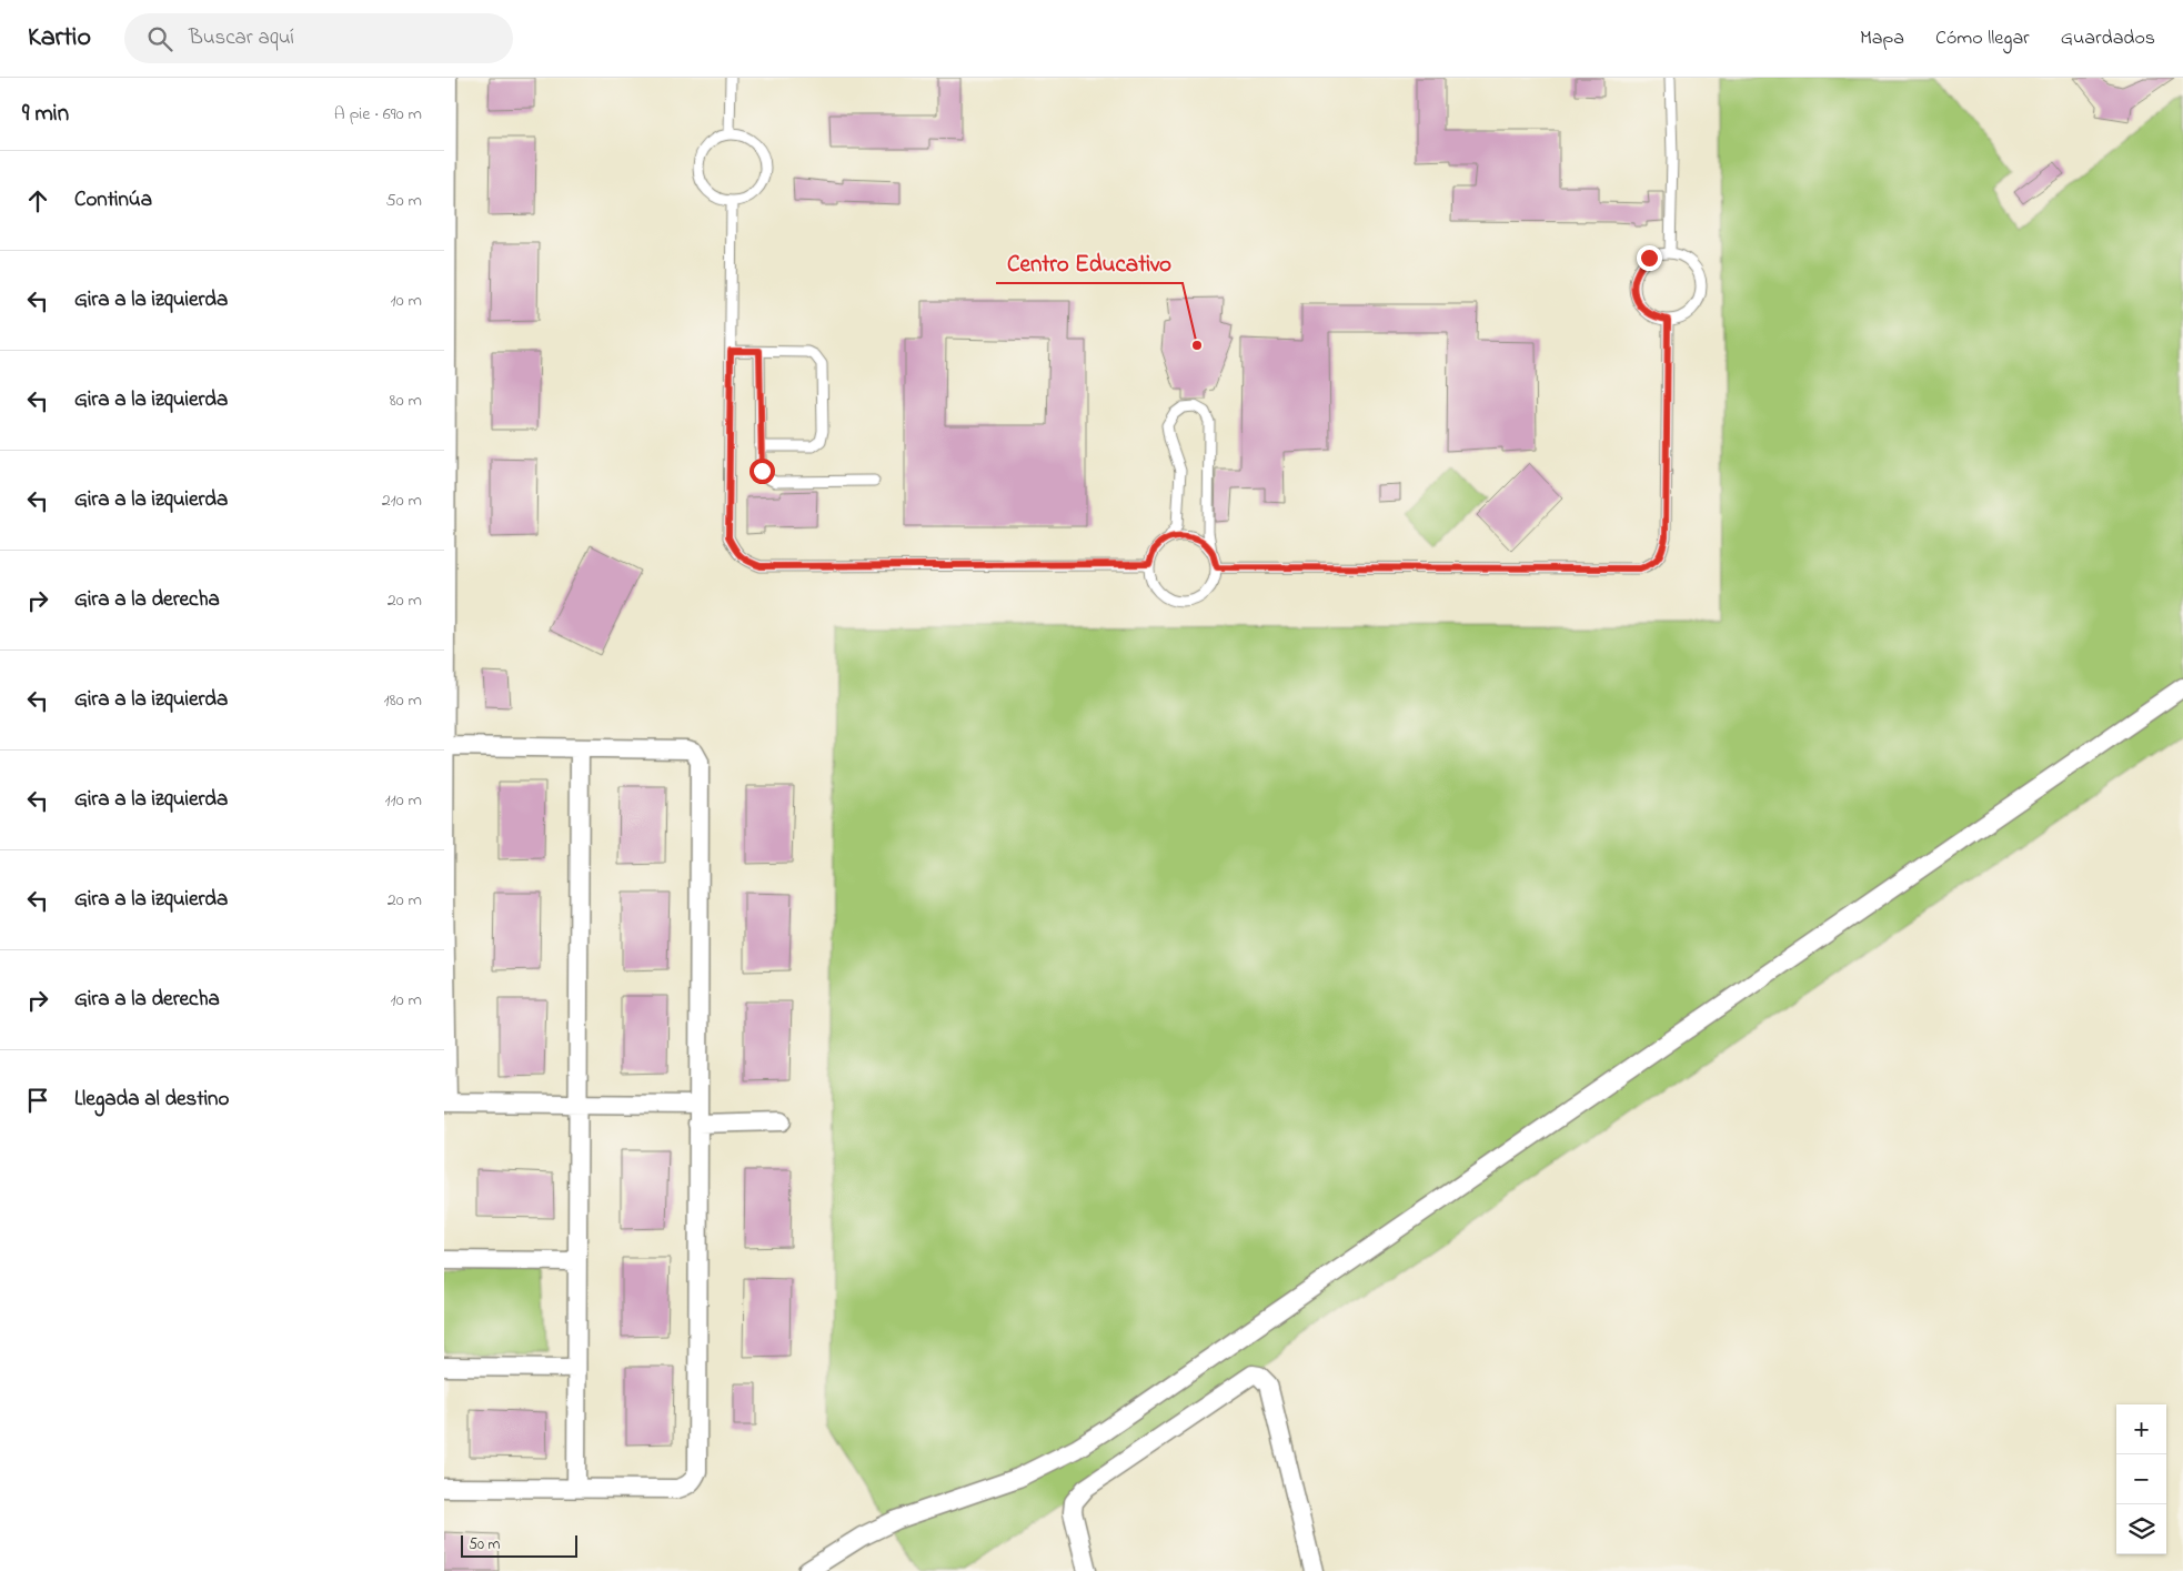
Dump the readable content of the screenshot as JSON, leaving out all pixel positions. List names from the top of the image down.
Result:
{
  "places": ["Centro Educativo"],
  "scale_bar": "50 m",
  "page": {
    "header": "Kartio",
    "search": "Buscar aquí",
    "nav": ["Mapa", "Cómo llegar", "Guardados"],
    "heading": ["9 min", "A pie · 690 m"],
    "list": [
      ["Continúa", "50 m"],
      ["Gira a la izquierda", "10 m"],
      ["Gira a la izquierda", "80 m"],
      ["Gira a la izquierda", "210 m"],
      ["Gira a la derecha", "20 m"],
      ["Gira a la izquierda", "180 m"],
      ["Gira a la izquierda", "110 m"],
      ["Gira a la izquierda", "20 m"],
      ["Gira a la derecha", "10 m"],
      "Llegada al destino"
    ],
    "map_buttons": ["+", "−"],
    "scale": "50 m"
  }
}
